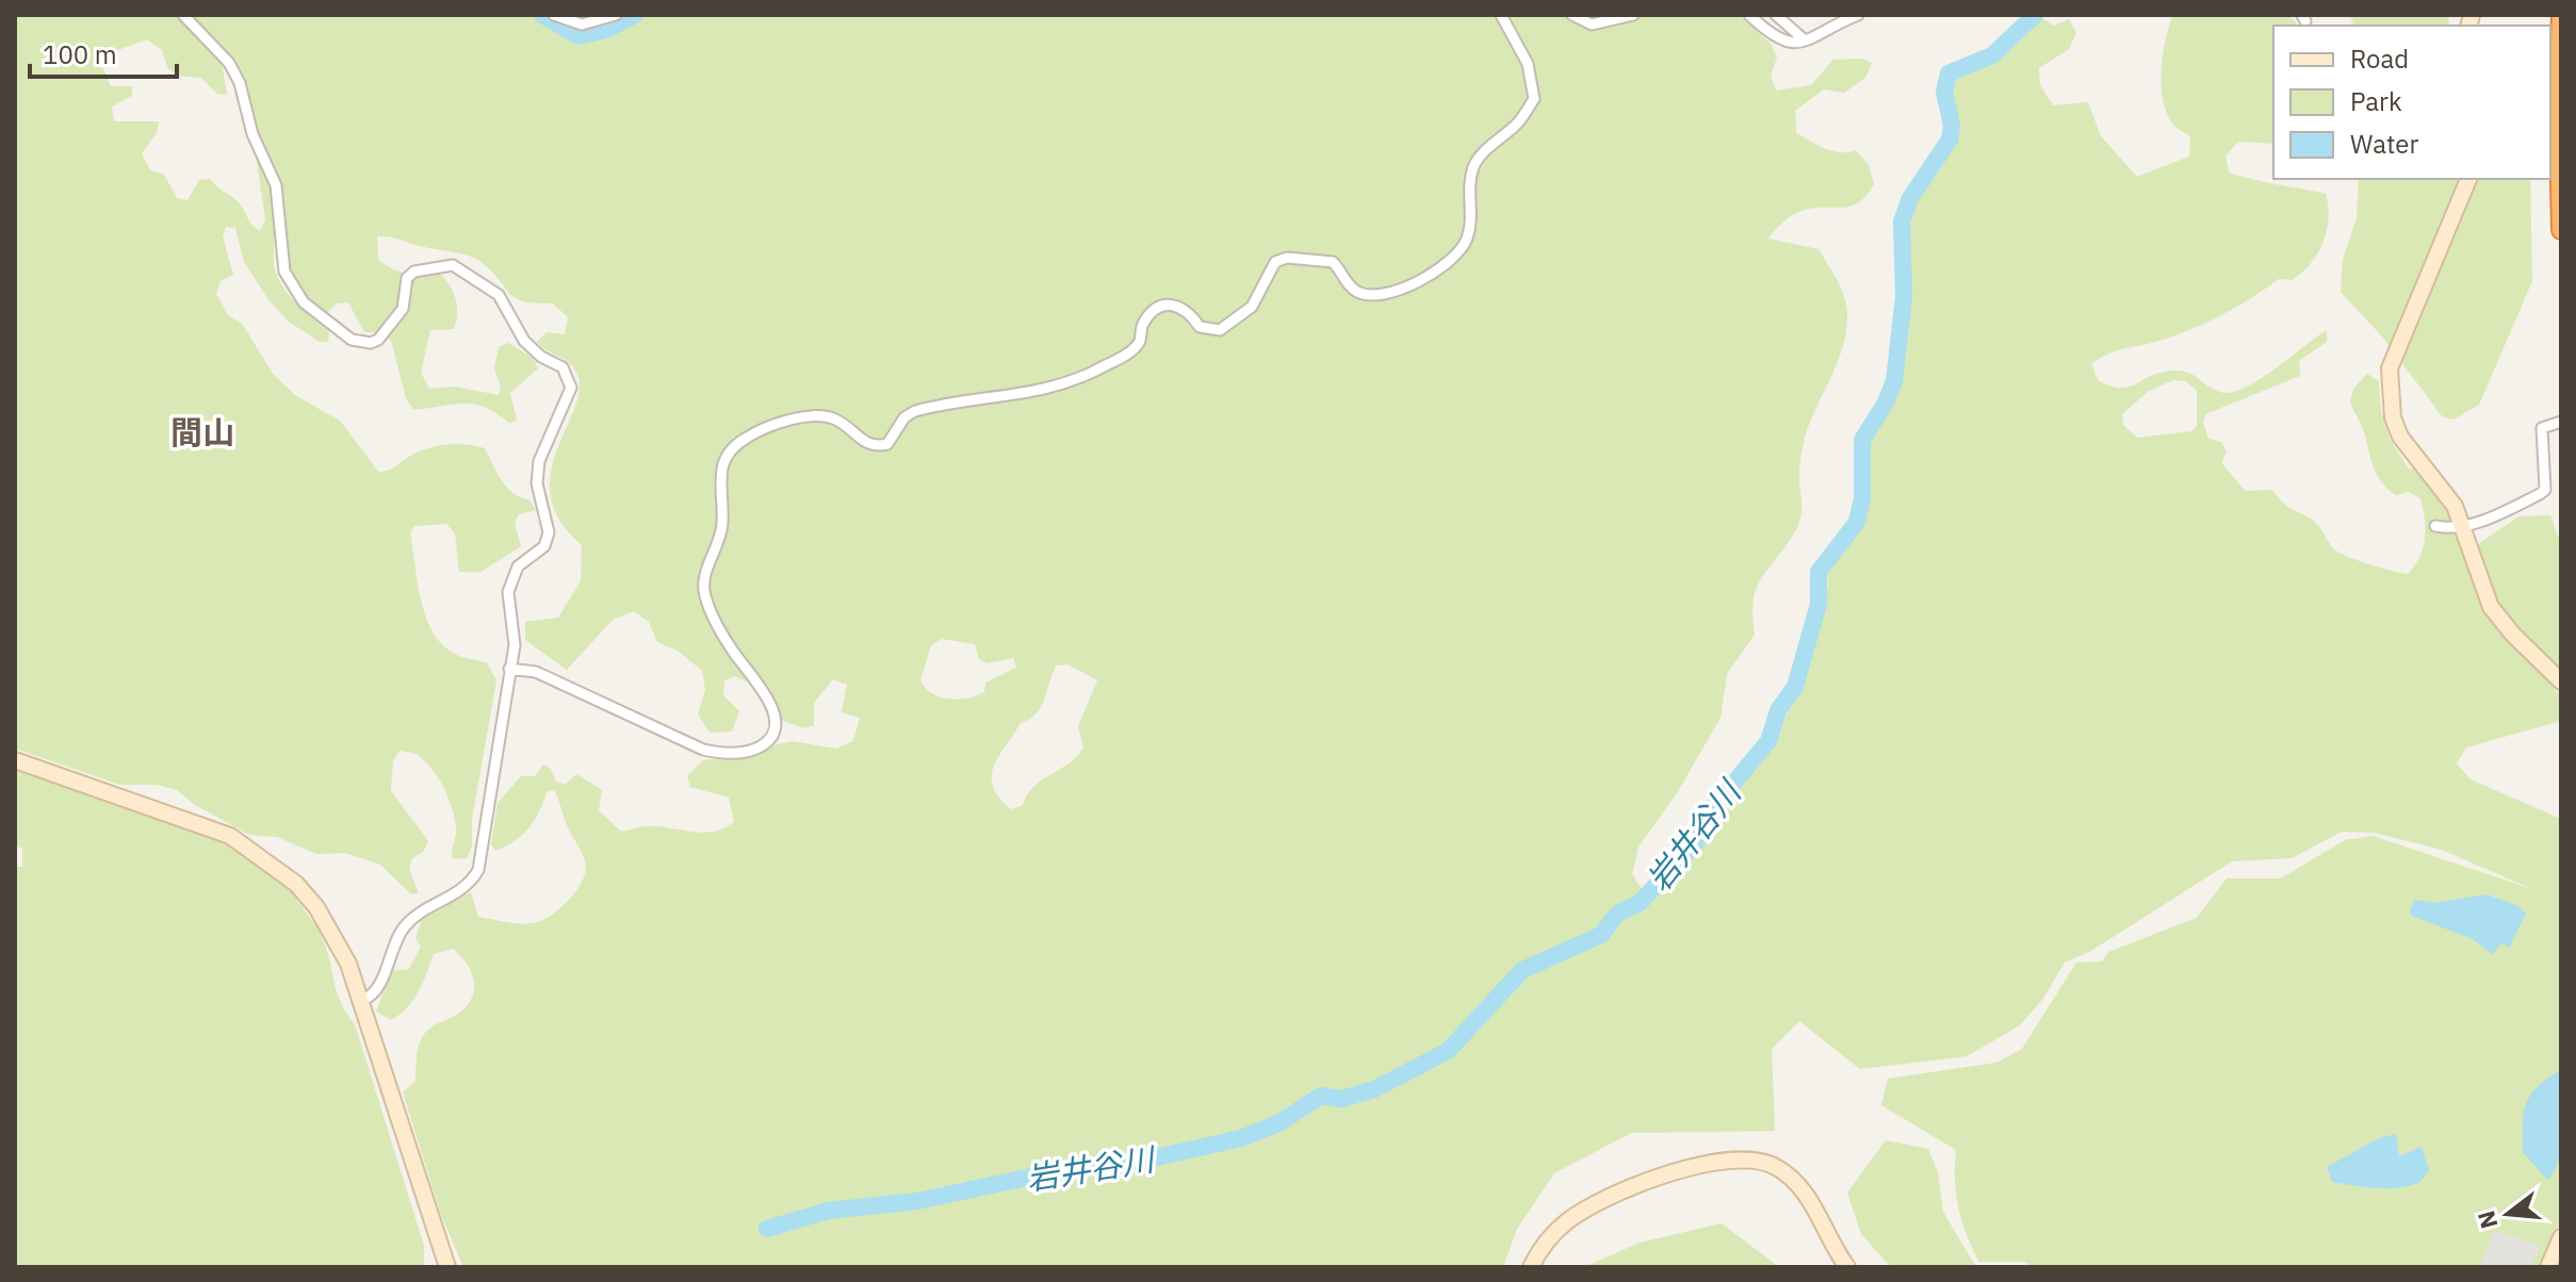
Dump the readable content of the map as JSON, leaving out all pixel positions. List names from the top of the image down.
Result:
{
  "districts": ["間山"],
  "water": ["岩井谷川"],
  "legend": ["Road", "Park", "Water"],
  "scale_bar": "100 m",
  "north": "left"
}
